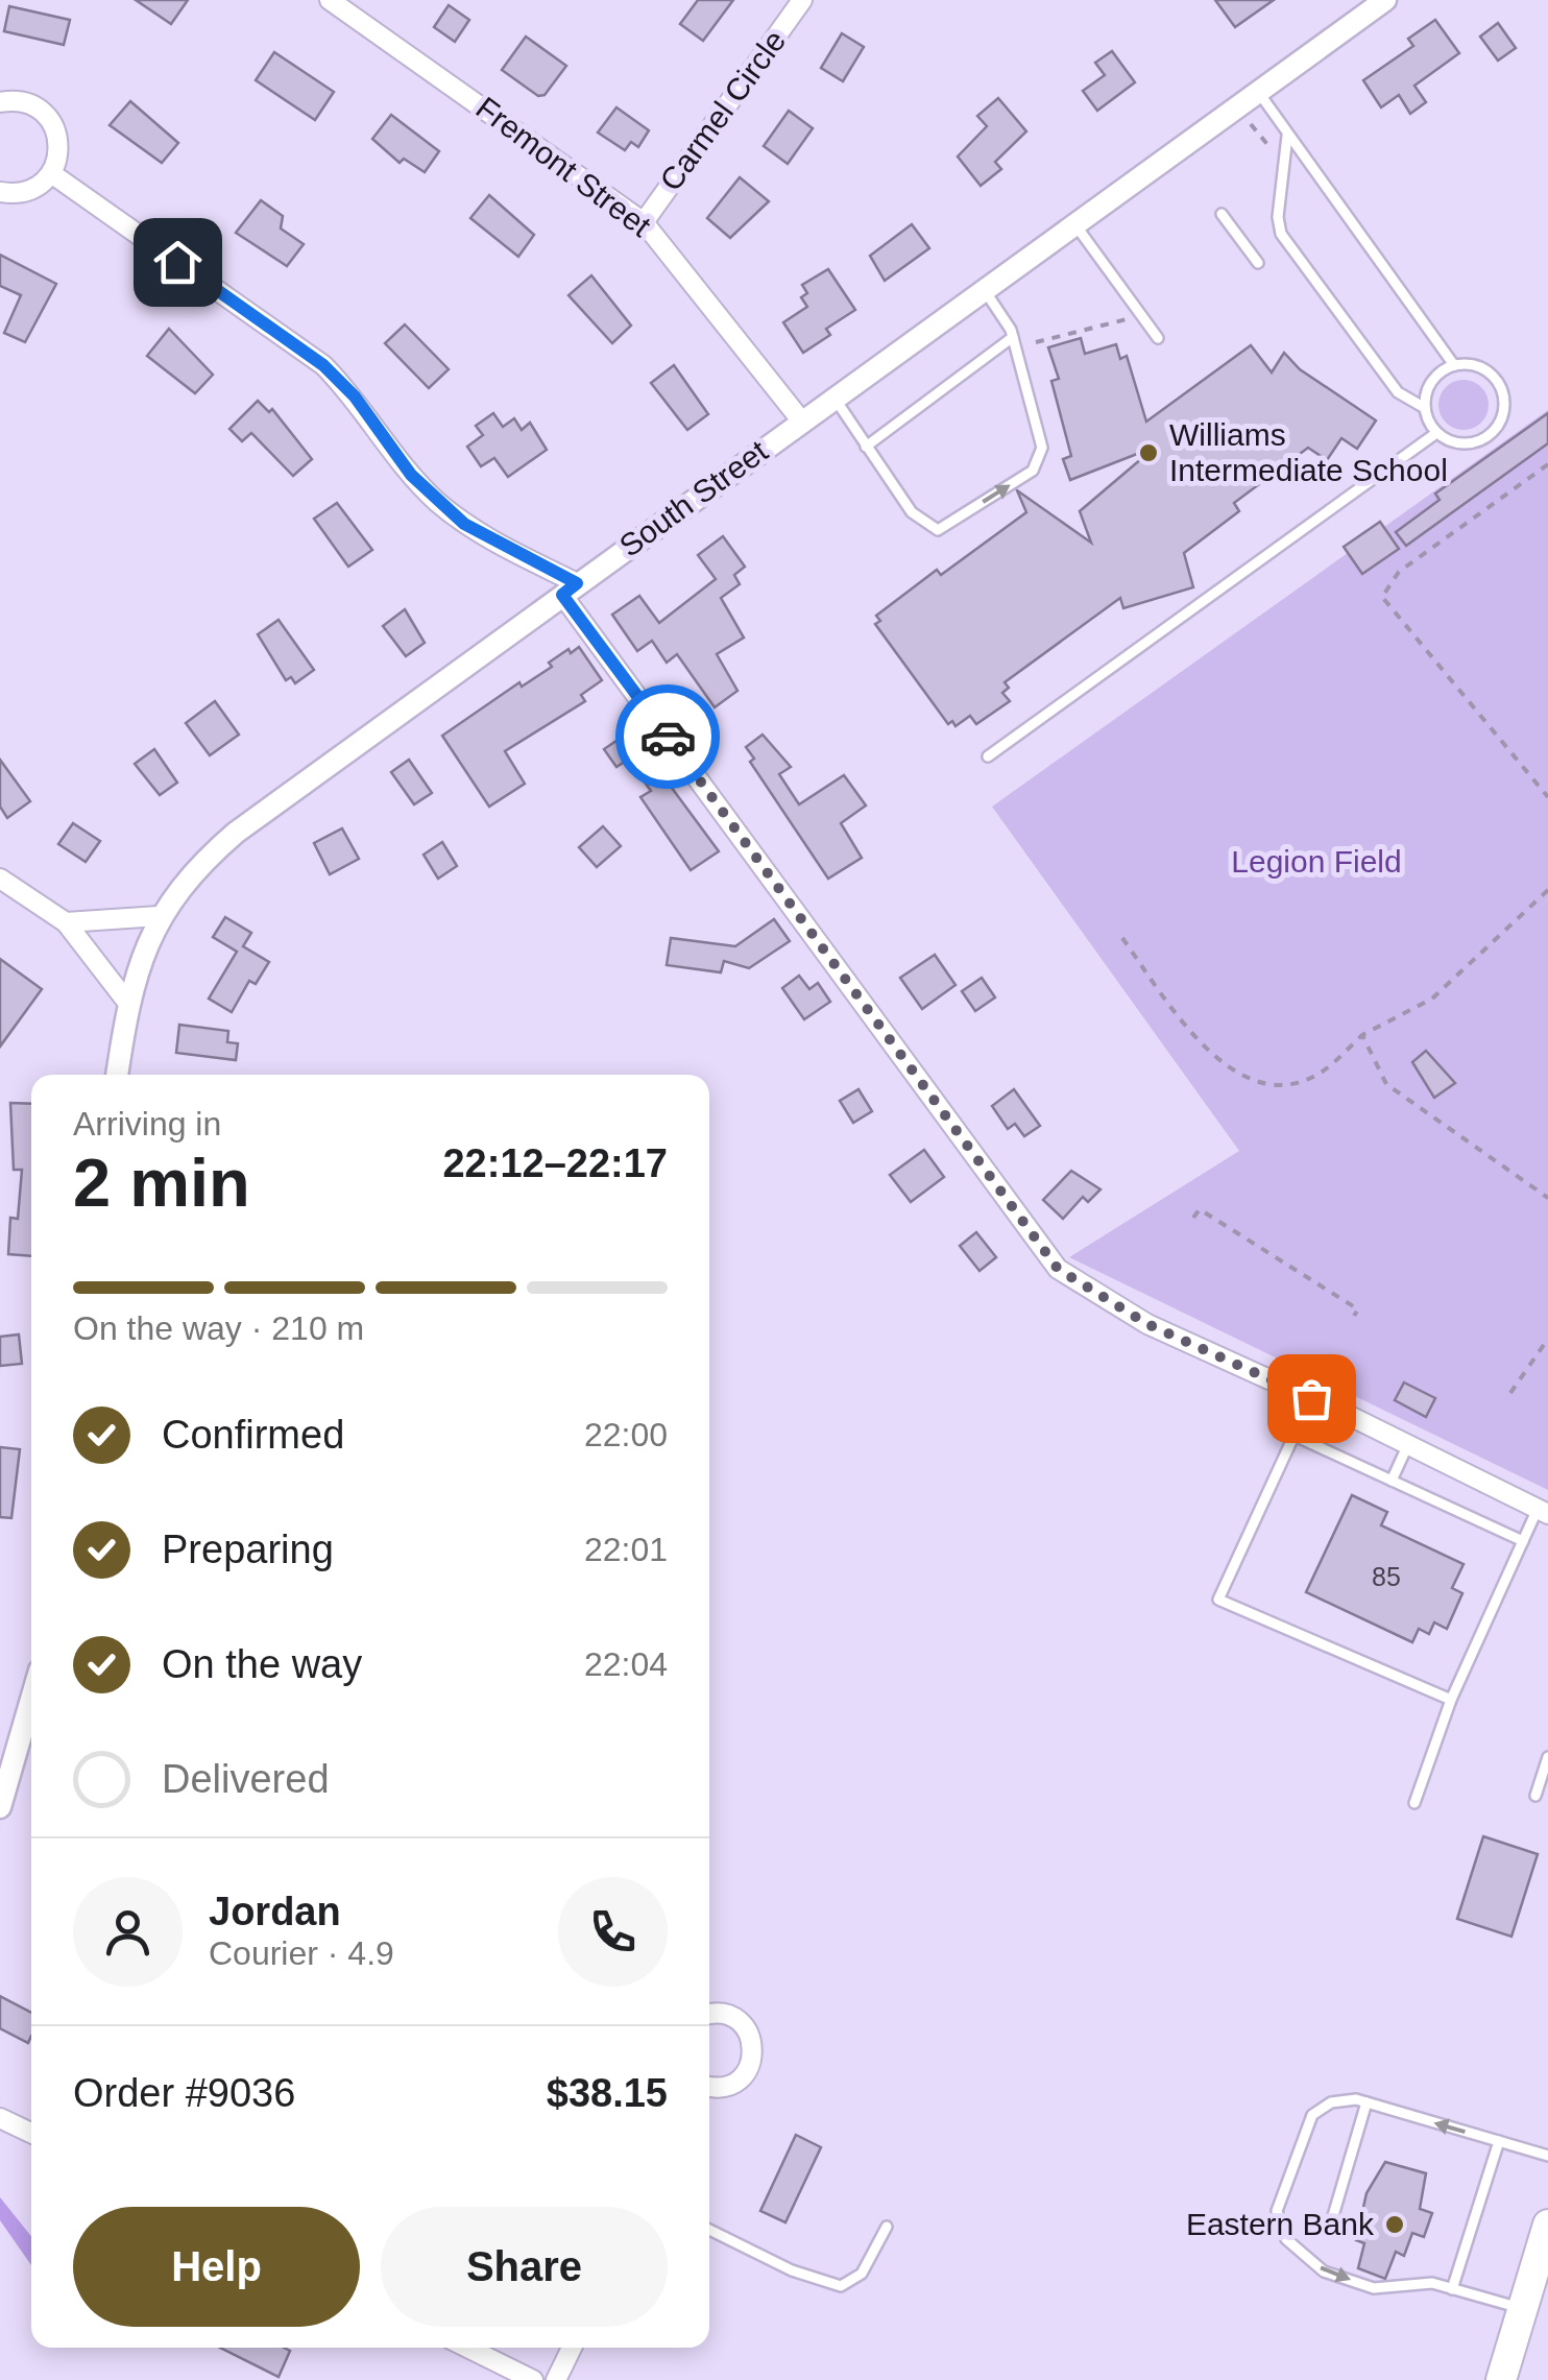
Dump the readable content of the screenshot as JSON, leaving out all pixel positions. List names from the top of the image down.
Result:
{
  "streets": {
    "street": ["Carmel Circle", "Fremont Street", "South Street"]
  },
  "crossings": [
    ["Carmel Circle", "Fremont Street"],
    ["Fremont Street", "South Street"]
  ],
  "parks": ["Legion Field"],
  "places": ["Williams Intermediate School", "Eastern Bank"],
  "house_numbers": ["85"],
  "page": {
    "heading": ["2 min", "Arriving in", "22:12–22:17"],
    "panel": [
      "Jordan",
      "Courier · 4.9",
      "Order #9036",
      "$38.15"
    ],
    "bar": "On the way · 210 m",
    "list": [
      ["Confirmed", "22:00"],
      ["Preparing", "22:01"],
      ["On the way", "22:04"],
      "Delivered"
    ],
    "buttons": ["Help", "Share"]
  }
}
